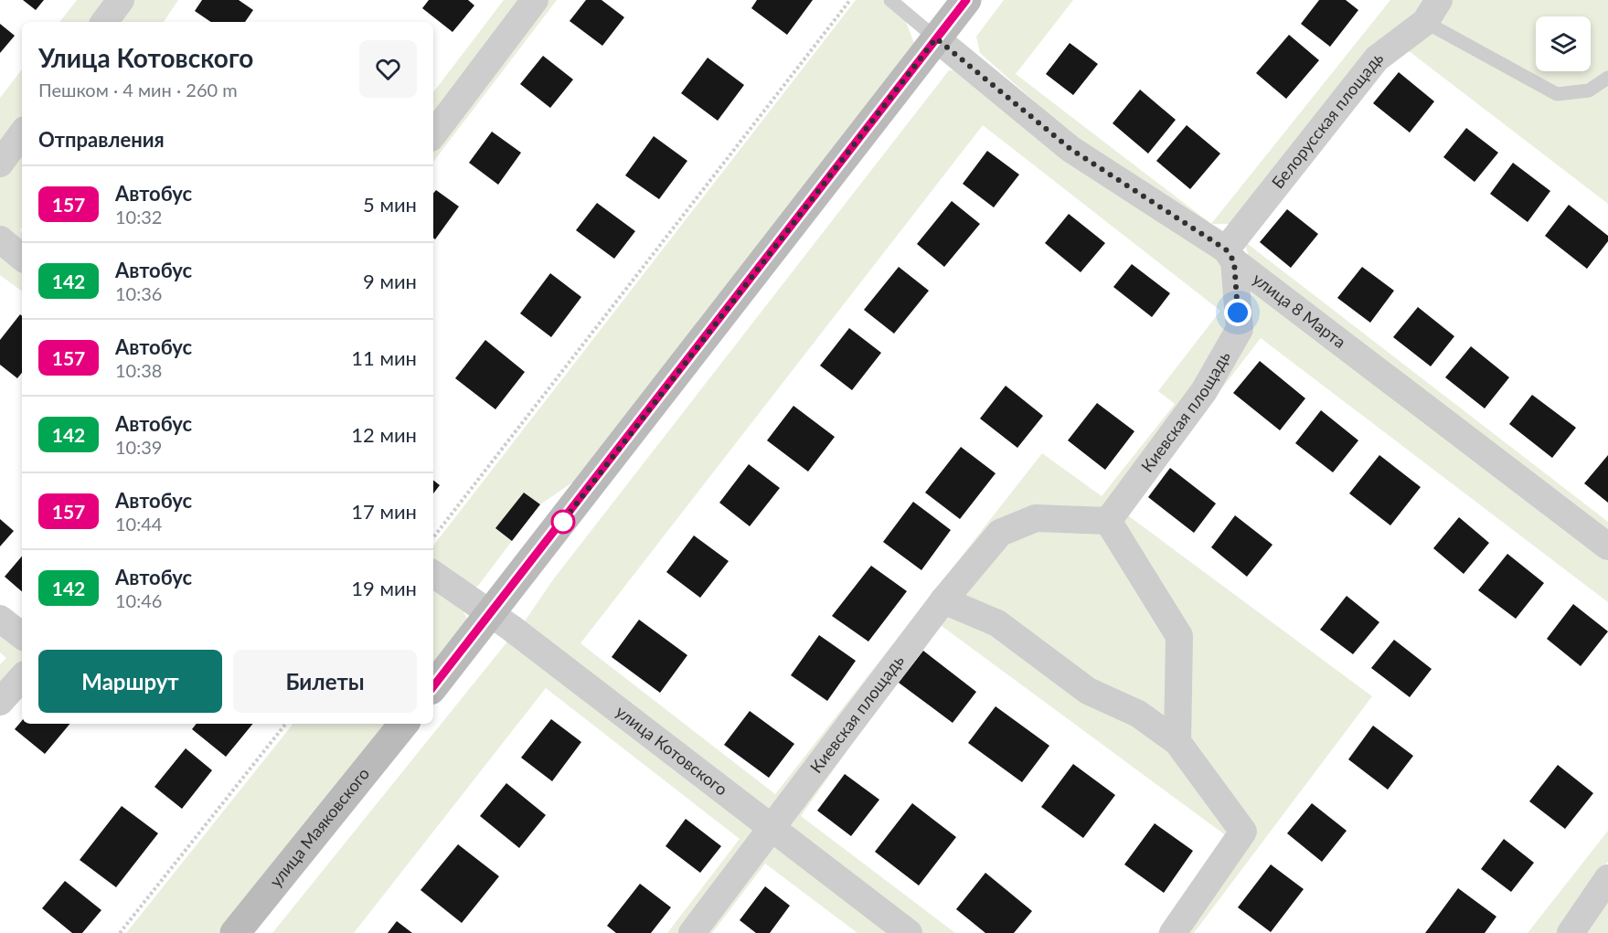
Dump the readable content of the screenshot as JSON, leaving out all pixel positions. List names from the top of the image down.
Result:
{
  "streets": {
    "main road": ["улица Маяковского"],
    "street": [
      "Белорусская площадь",
      "улица 8 Марта",
      "Киевская площадь",
      "улица Котовского"
    ]
  },
  "crossings": [
    ["Белорусская площадь", "улица 8 Марта"],
    ["Белорусская площадь", "Киевская площадь"],
    ["улица 8 Марта", "Киевская площадь"],
    ["Киевская площадь", "улица Котовского"]
  ],
  "lines": ["bus line 157"],
  "page": {
    "heading": [
      ["Улица Котовского", "Пешком · 4 мин · 260 m"],
      "Отправления"
    ],
    "list": [
      {
        "mark": "157",
        "name": "Автобус",
        "note": "10:32",
        "value": "5 мин"
      },
      {
        "mark": "142",
        "name": "Автобус",
        "note": "10:36",
        "value": "9 мин"
      },
      {
        "mark": "157",
        "name": "Автобус",
        "note": "10:38",
        "value": "11 мин"
      },
      {
        "mark": "142",
        "name": "Автобус",
        "note": "10:39",
        "value": "12 мин"
      },
      {
        "mark": "157",
        "name": "Автобус",
        "note": "10:44",
        "value": "17 мин"
      },
      {
        "mark": "142",
        "name": "Автобус",
        "note": "10:46",
        "value": "19 мин"
      }
    ],
    "buttons": ["Маршрут", "Билеты"]
  }
}
